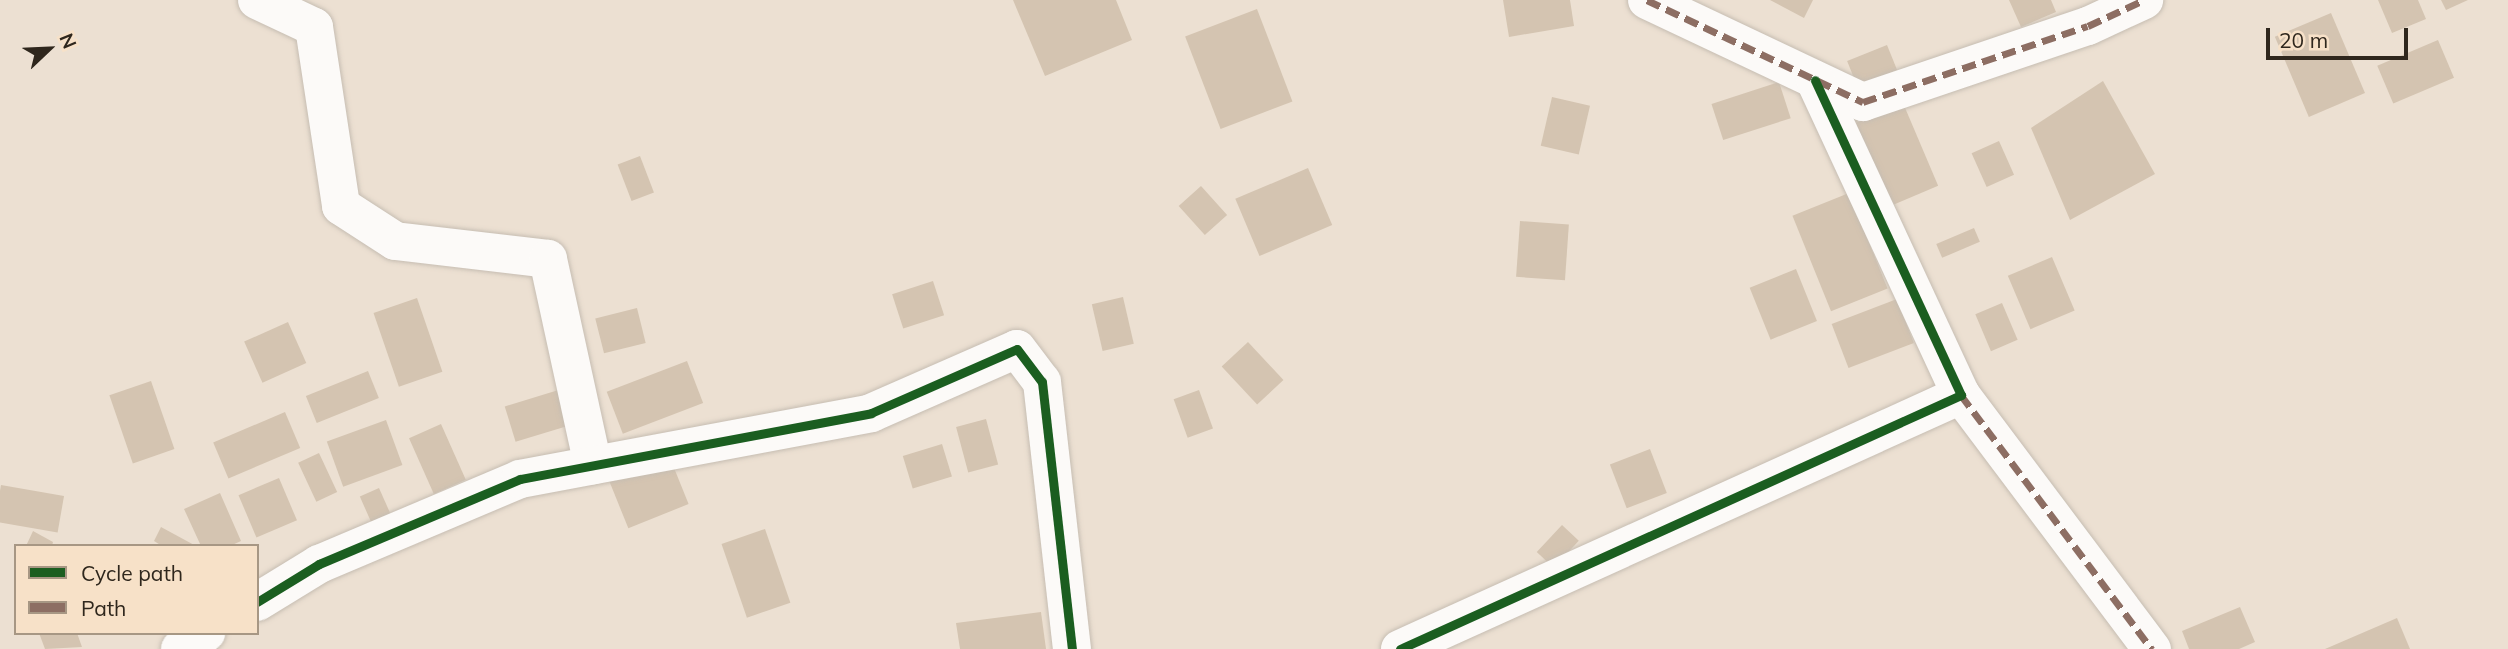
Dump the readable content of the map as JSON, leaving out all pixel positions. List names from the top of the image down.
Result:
{
  "legend": ["Cycle path", "Path"],
  "scale_bar": "20 m",
  "north": "top right"
}
